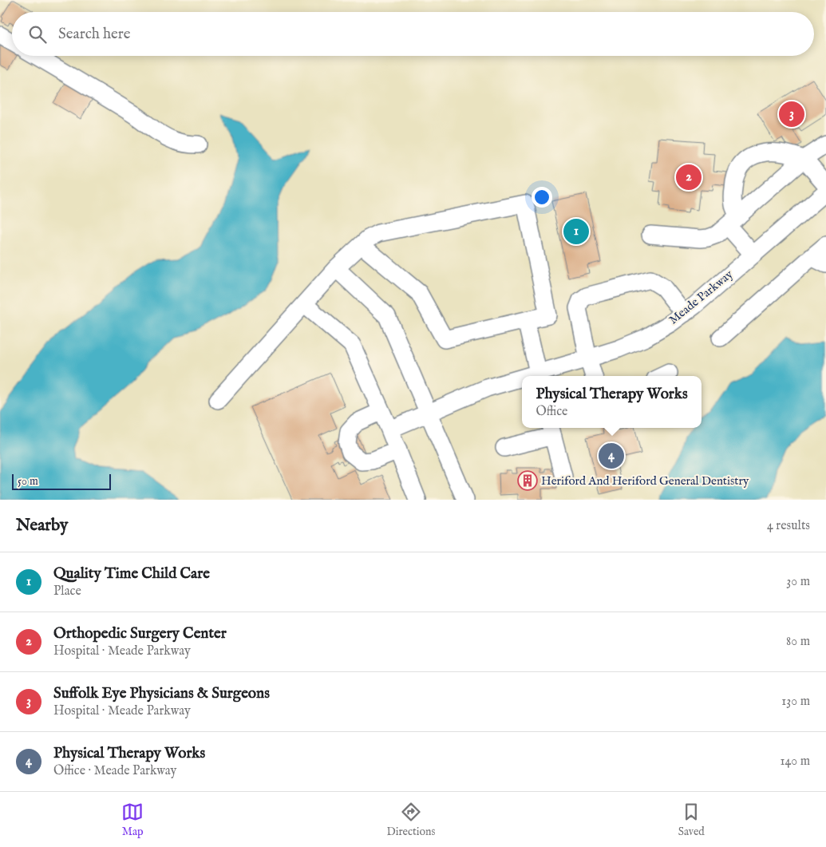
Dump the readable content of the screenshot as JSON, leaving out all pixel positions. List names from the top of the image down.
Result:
{
  "streets": {
    "street": ["Meade Parkway"]
  },
  "places": {
    "building": ["Heriford And Heriford General Dentistry"]
  },
  "scale_bar": "50 m",
  "page": {
    "search": "Search here",
    "pins": [
      "3",
      "2",
      "1",
      "4"
    ],
    "popup": ["Physical Therapy Works", "Office"],
    "scale": "50 m",
    "heading": ["Nearby", "4 results"],
    "list": [
      {
        "mark": "1",
        "name": "Quality Time Child Care",
        "note": "Place",
        "value": "30 m"
      },
      {
        "mark": "2",
        "name": "Orthopedic Surgery Center",
        "note": "Hospital · Meade Parkway",
        "value": "80 m"
      },
      {
        "mark": "3",
        "name": "Suffolk Eye Physicians & Surgeons",
        "note": "Hospital · Meade Parkway",
        "value": "130 m"
      },
      {
        "mark": "4",
        "name": "Physical Therapy Works",
        "note": "Office · Meade Parkway",
        "value": "140 m"
      }
    ],
    "nav": ["Map", "Directions", "Saved"]
  }
}
